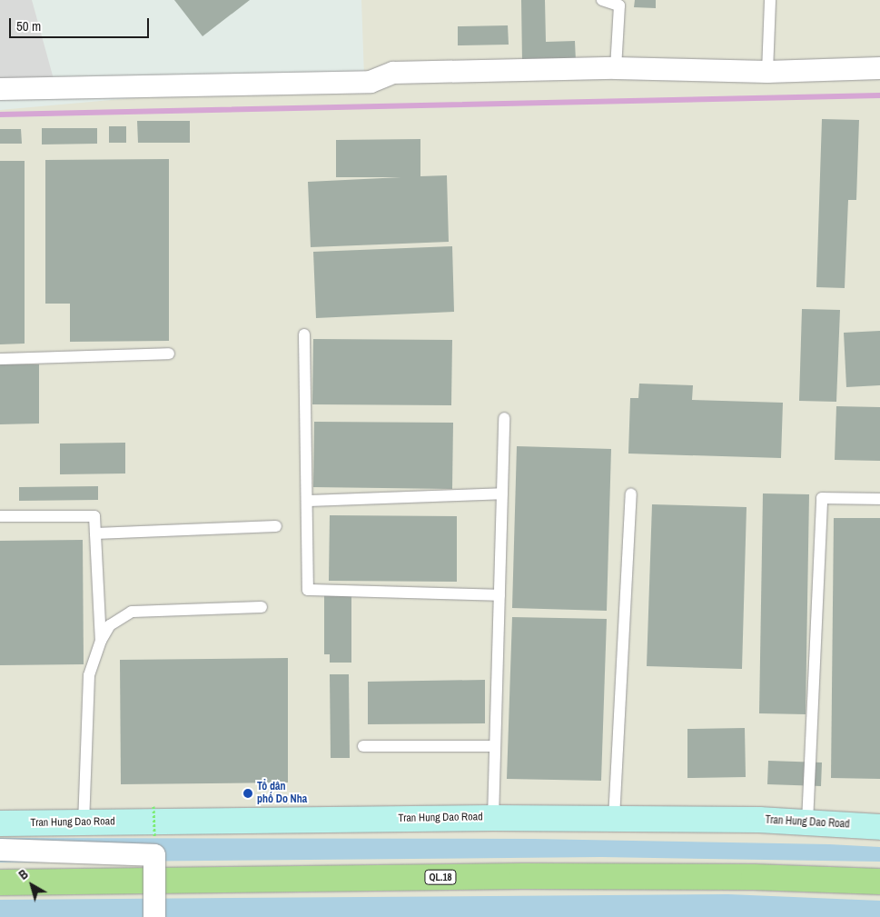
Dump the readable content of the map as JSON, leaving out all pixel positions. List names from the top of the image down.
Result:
{
  "streets": {
    "highway": ["QL.18"],
    "main road": ["Tran Hung Dao Road"]
  },
  "places": ["Tổ dân phố Do Nha"],
  "scale_bar": "50 m",
  "north": "top left"
}
